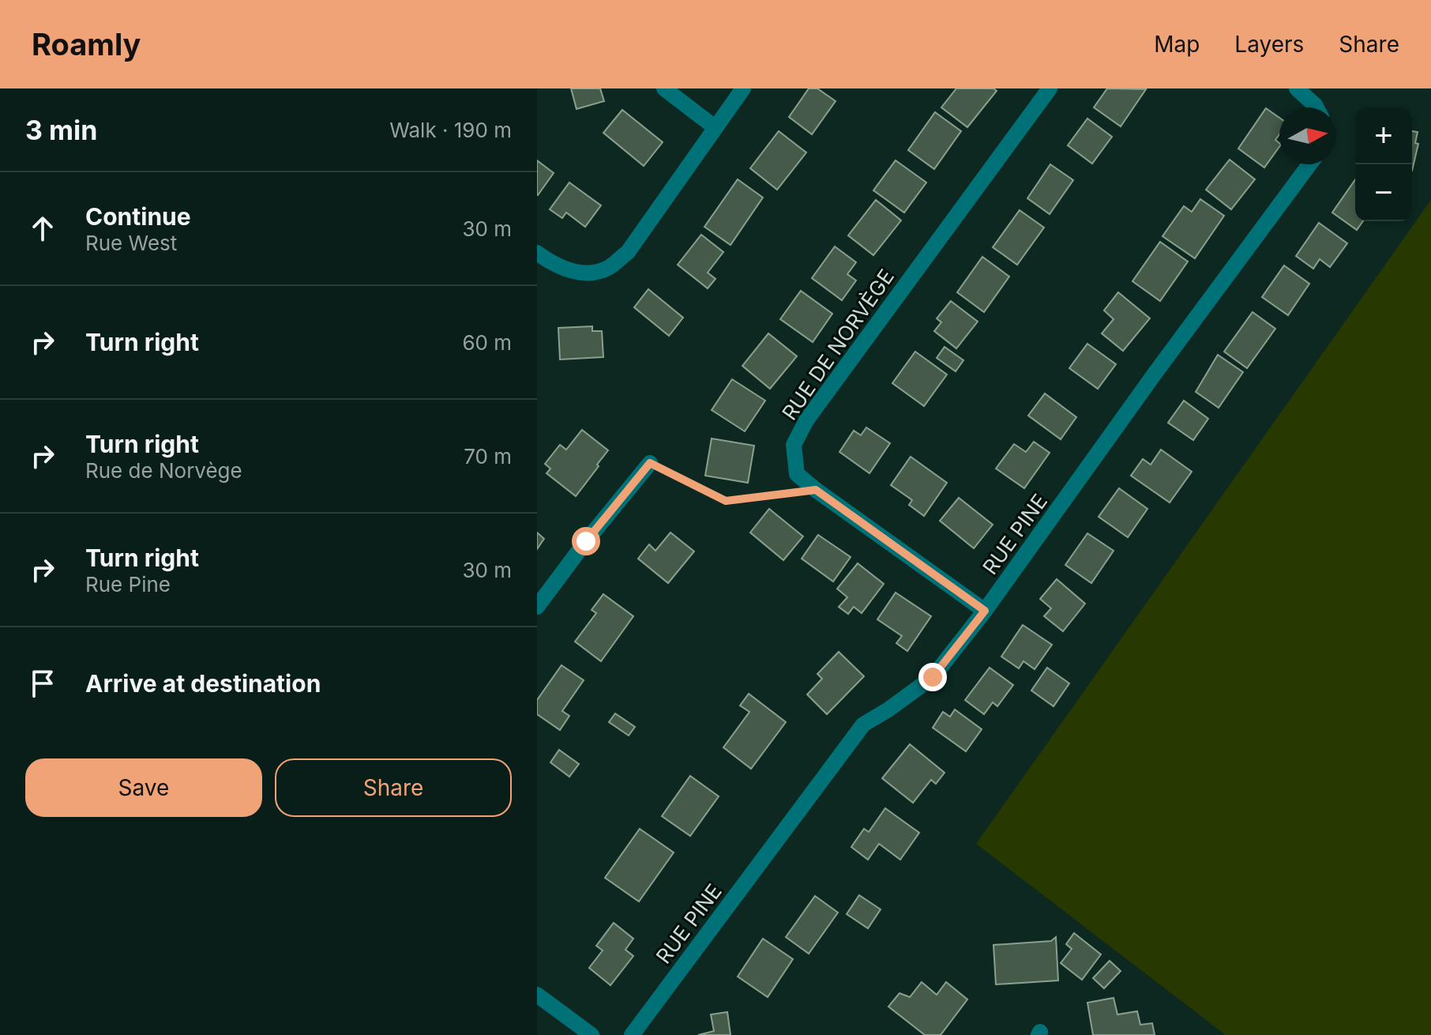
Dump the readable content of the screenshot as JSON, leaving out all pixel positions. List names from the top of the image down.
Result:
{
  "streets": {
    "street": ["RUE DE NORVÈGE", "RUE PINE"]
  },
  "crossings": [
    ["RUE DE NORVÈGE", "RUE PINE"]
  ],
  "north": "right",
  "page": {
    "header": "Roamly",
    "nav": ["Map", "Layers", "Share"],
    "heading": ["3 min", "Walk · 190 m"],
    "map_buttons": ["+", "−"],
    "list": [
      ["Continue", "Rue West", "30 m"],
      ["Turn right", "60 m"],
      ["Turn right", "Rue de Norvège", "70 m"],
      ["Turn right", "Rue Pine", "30 m"],
      "Arrive at destination"
    ],
    "buttons": ["Save", "Share"]
  }
}
